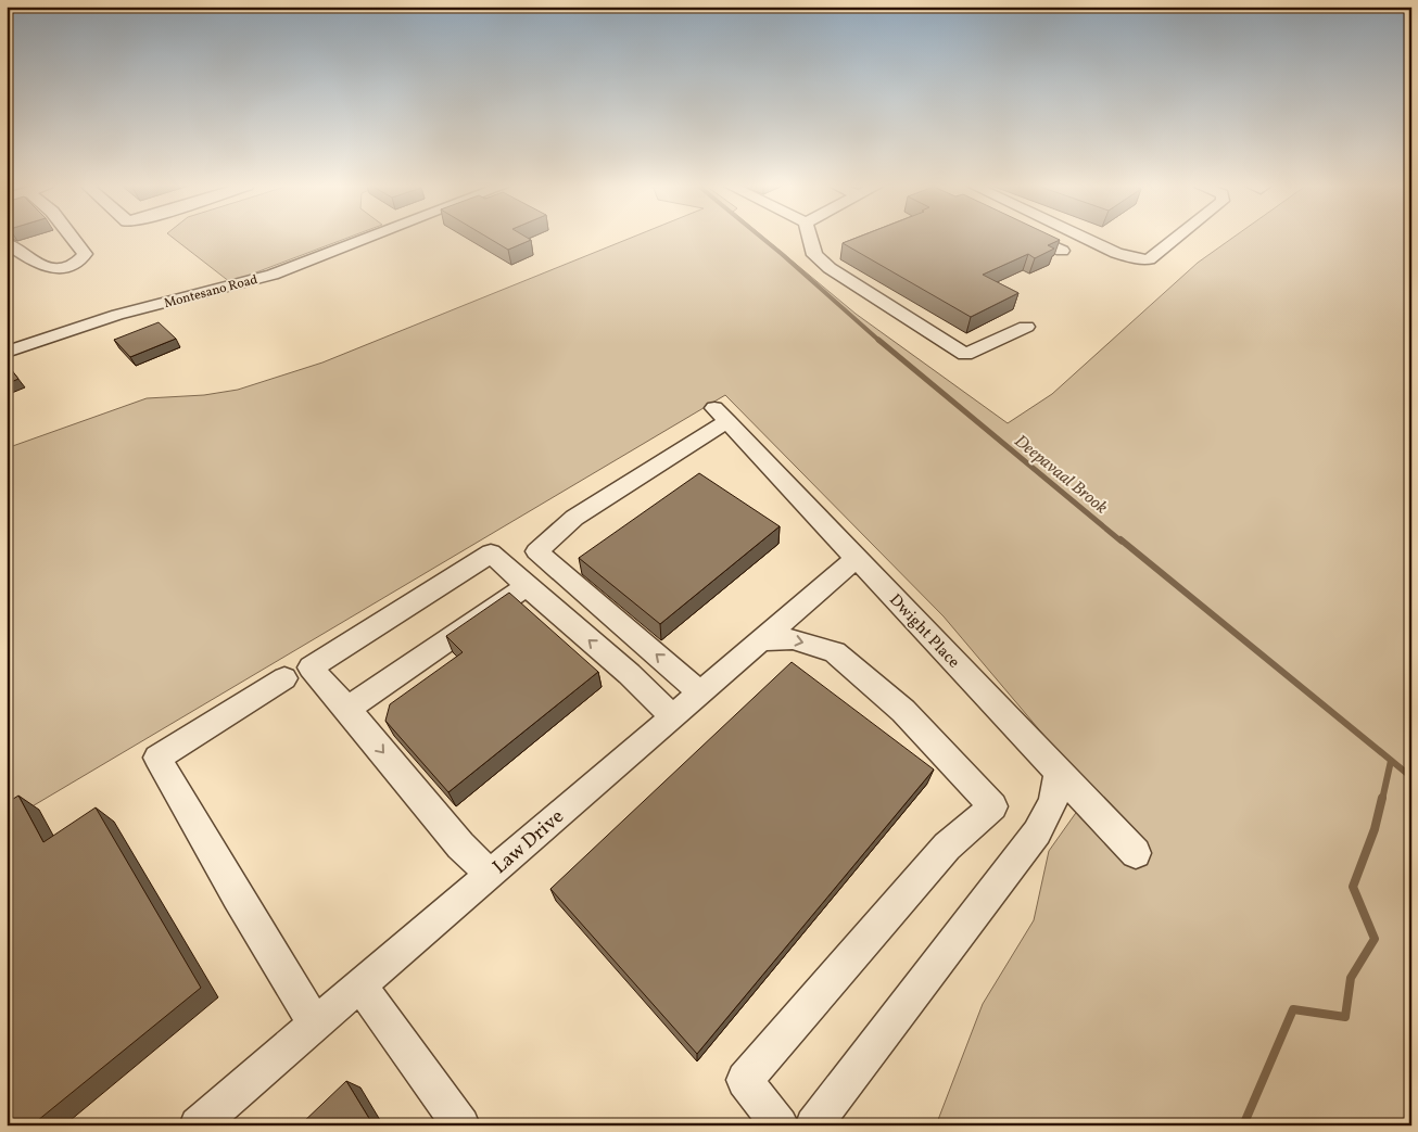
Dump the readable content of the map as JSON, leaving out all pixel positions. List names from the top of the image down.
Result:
{
  "streets": {
    "street": ["Montesano Road", "Dwight Place", "Law Drive"]
  },
  "crossings": [
    ["Dwight Place", "Law Drive"]
  ],
  "water": ["Deepavaal Brook"]
}
